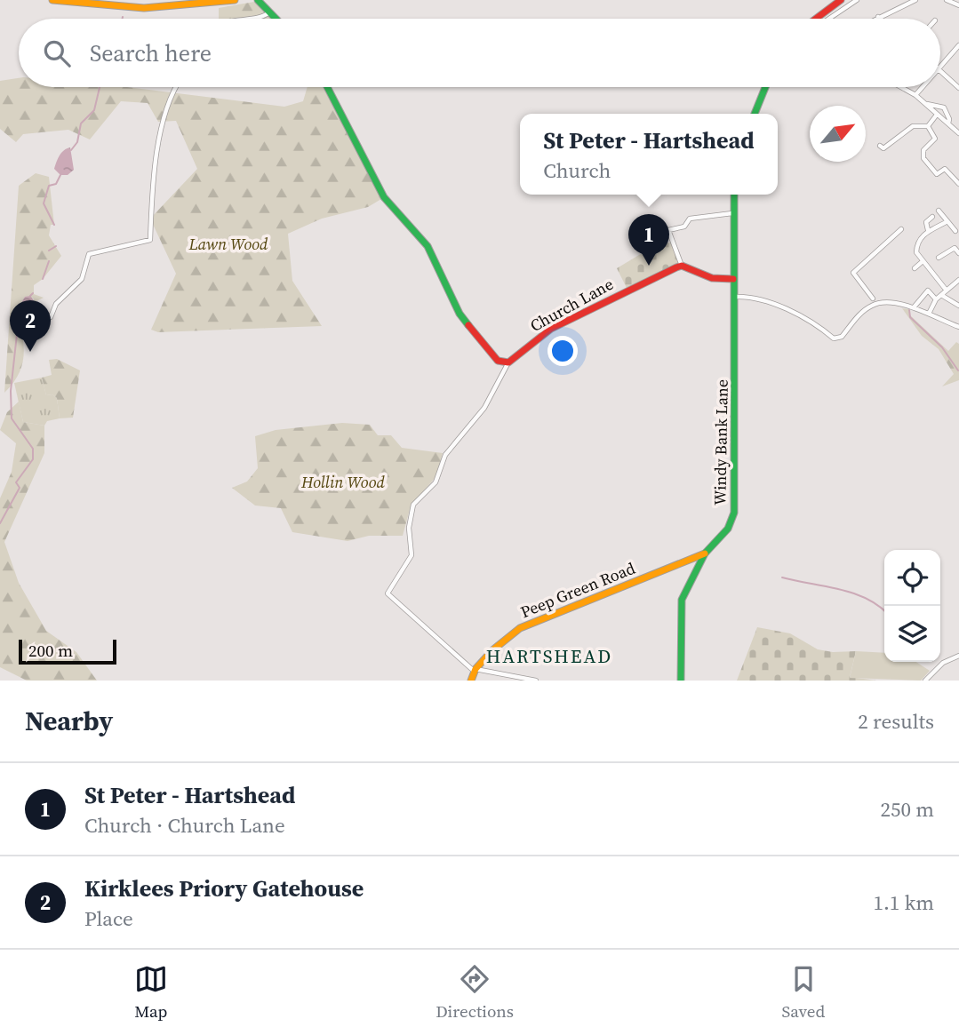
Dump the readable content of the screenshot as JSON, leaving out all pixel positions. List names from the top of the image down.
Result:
{
  "streets": {
    "main road": ["Church Lane", "Windy Bank Lane", "Peep Green Road"]
  },
  "crossings": [
    ["Windy Bank Lane", "Peep Green Road"]
  ],
  "districts": ["HARTSHEAD"],
  "parks": ["Lawn Wood", "Hollin Wood"],
  "scale_bar": "200 m",
  "north": "top right",
  "page": {
    "search": "Search here",
    "popup": ["St Peter - Hartshead", "Church"],
    "pins": ["1", "2"],
    "scale": "200 m",
    "heading": ["Nearby", "2 results"],
    "list": [
      {
        "mark": "1",
        "name": "St Peter - Hartshead",
        "note": "Church · Church Lane",
        "value": "250 m"
      },
      {
        "mark": "2",
        "name": "Kirklees Priory Gatehouse",
        "note": "Place",
        "value": "1.1 km"
      }
    ],
    "nav": ["Map", "Directions", "Saved"]
  }
}
